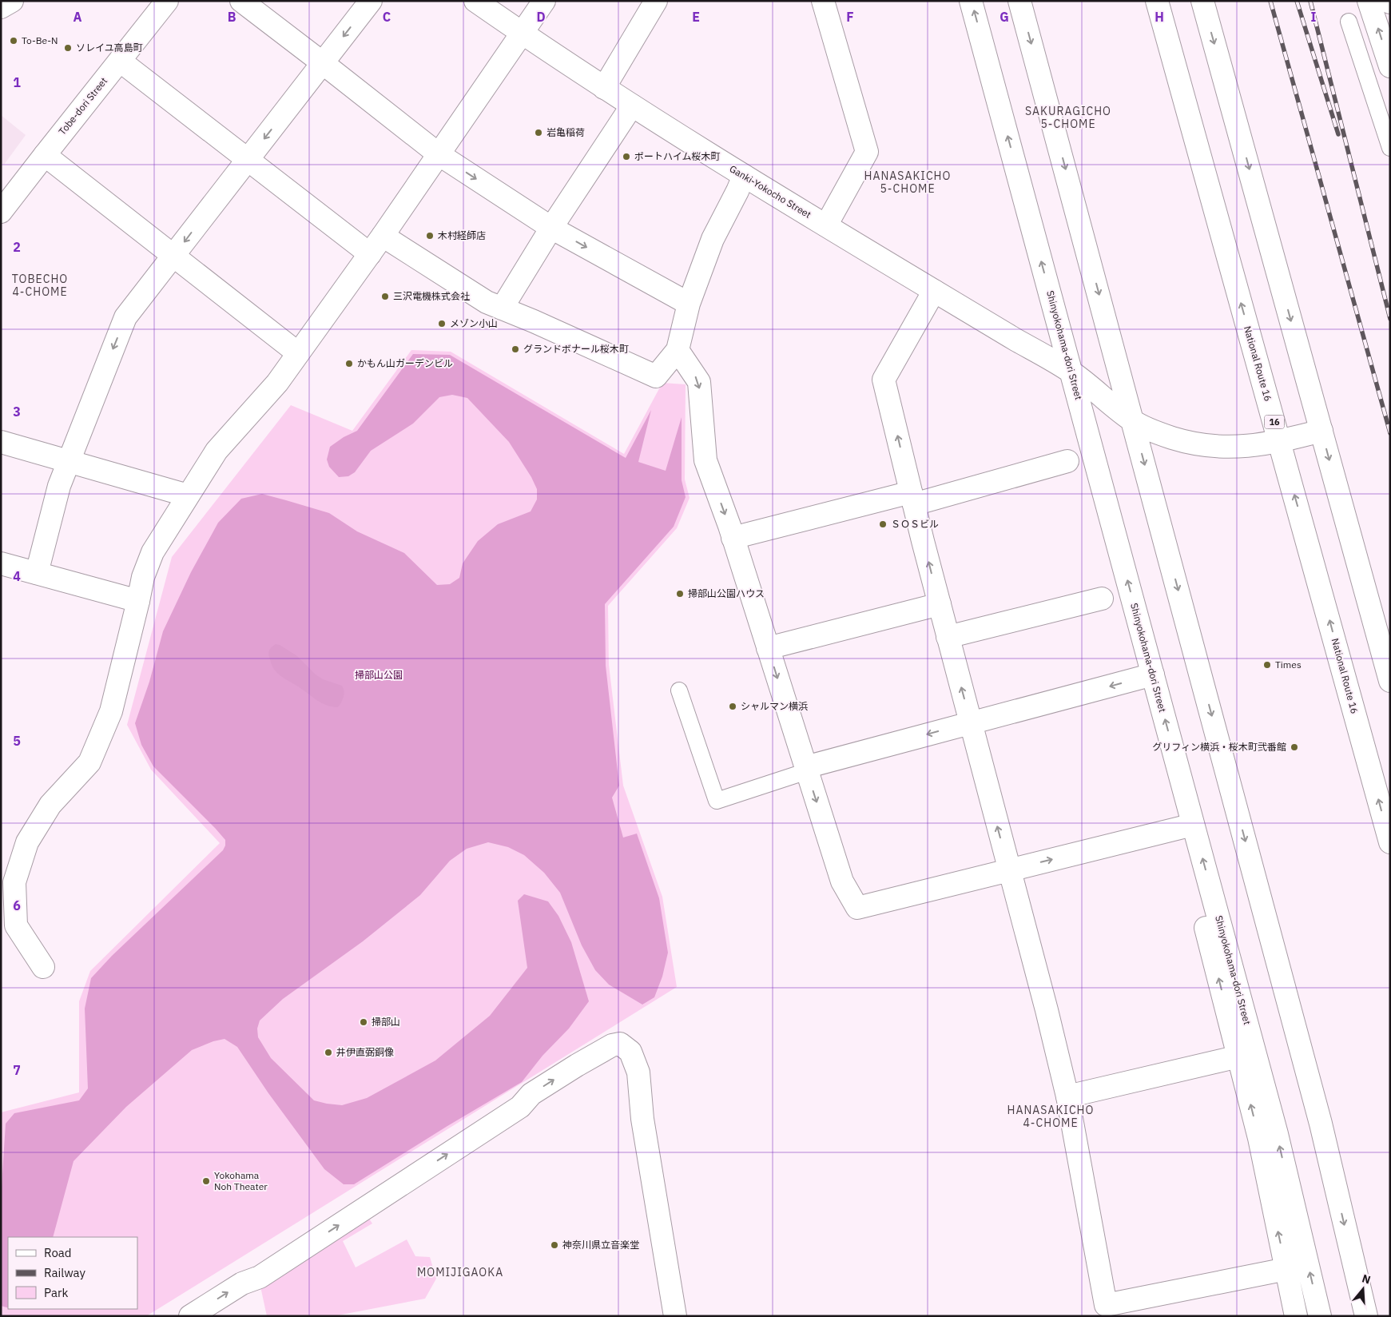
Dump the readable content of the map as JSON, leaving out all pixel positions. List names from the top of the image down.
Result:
{
  "streets": {
    "main road": [
      "Tobe-dori Street",
      "Ganki-Yokocho Street",
      "Shinyokohama-dori Street",
      "National Route 16",
      "16"
    ]
  },
  "crossings": [
    ["Ganki-Yokocho Street", "Shinyokohama-dori Street"],
    ["Ganki-Yokocho Street", "National Route 16"]
  ],
  "districts": [
    "SAKURAGICHO 5-CHOME",
    "HANASAKICHO 5-CHOME",
    "TOBECHO 4-CHOME",
    "HANASAKICHO 4-CHOME",
    "MOMIJIGAOKA"
  ],
  "parks": ["掃部山公園"],
  "places": [
    "To-Be-N",
    "ソレイユ高島町",
    "岩亀稲荷",
    "ポートハイム桜木町",
    "木村経師店",
    "三沢電機株式会社",
    "メゾン小山",
    "グランドボナール桜木町",
    "かもん山ガーデンビル",
    "ＳＯＳビル",
    "掃部山公園ハウス",
    "Times",
    "シャルマン横浜",
    "グリフィン横浜・桜木町弐番館",
    "掃部山",
    "井伊直弼銅像",
    "Yokohama Noh Theater",
    "神奈川県立音楽堂"
  ],
  "legend": ["Road", "Railway", "Park"],
  "north": "top",
  "grid": {
    "columns": [
      "A",
      "B",
      "C",
      "D",
      "E",
      "F",
      "G",
      "H",
      "I"
    ],
    "rows": [
      "1",
      "2",
      "3",
      "4",
      "5",
      "6",
      "7"
    ]
  }
}
